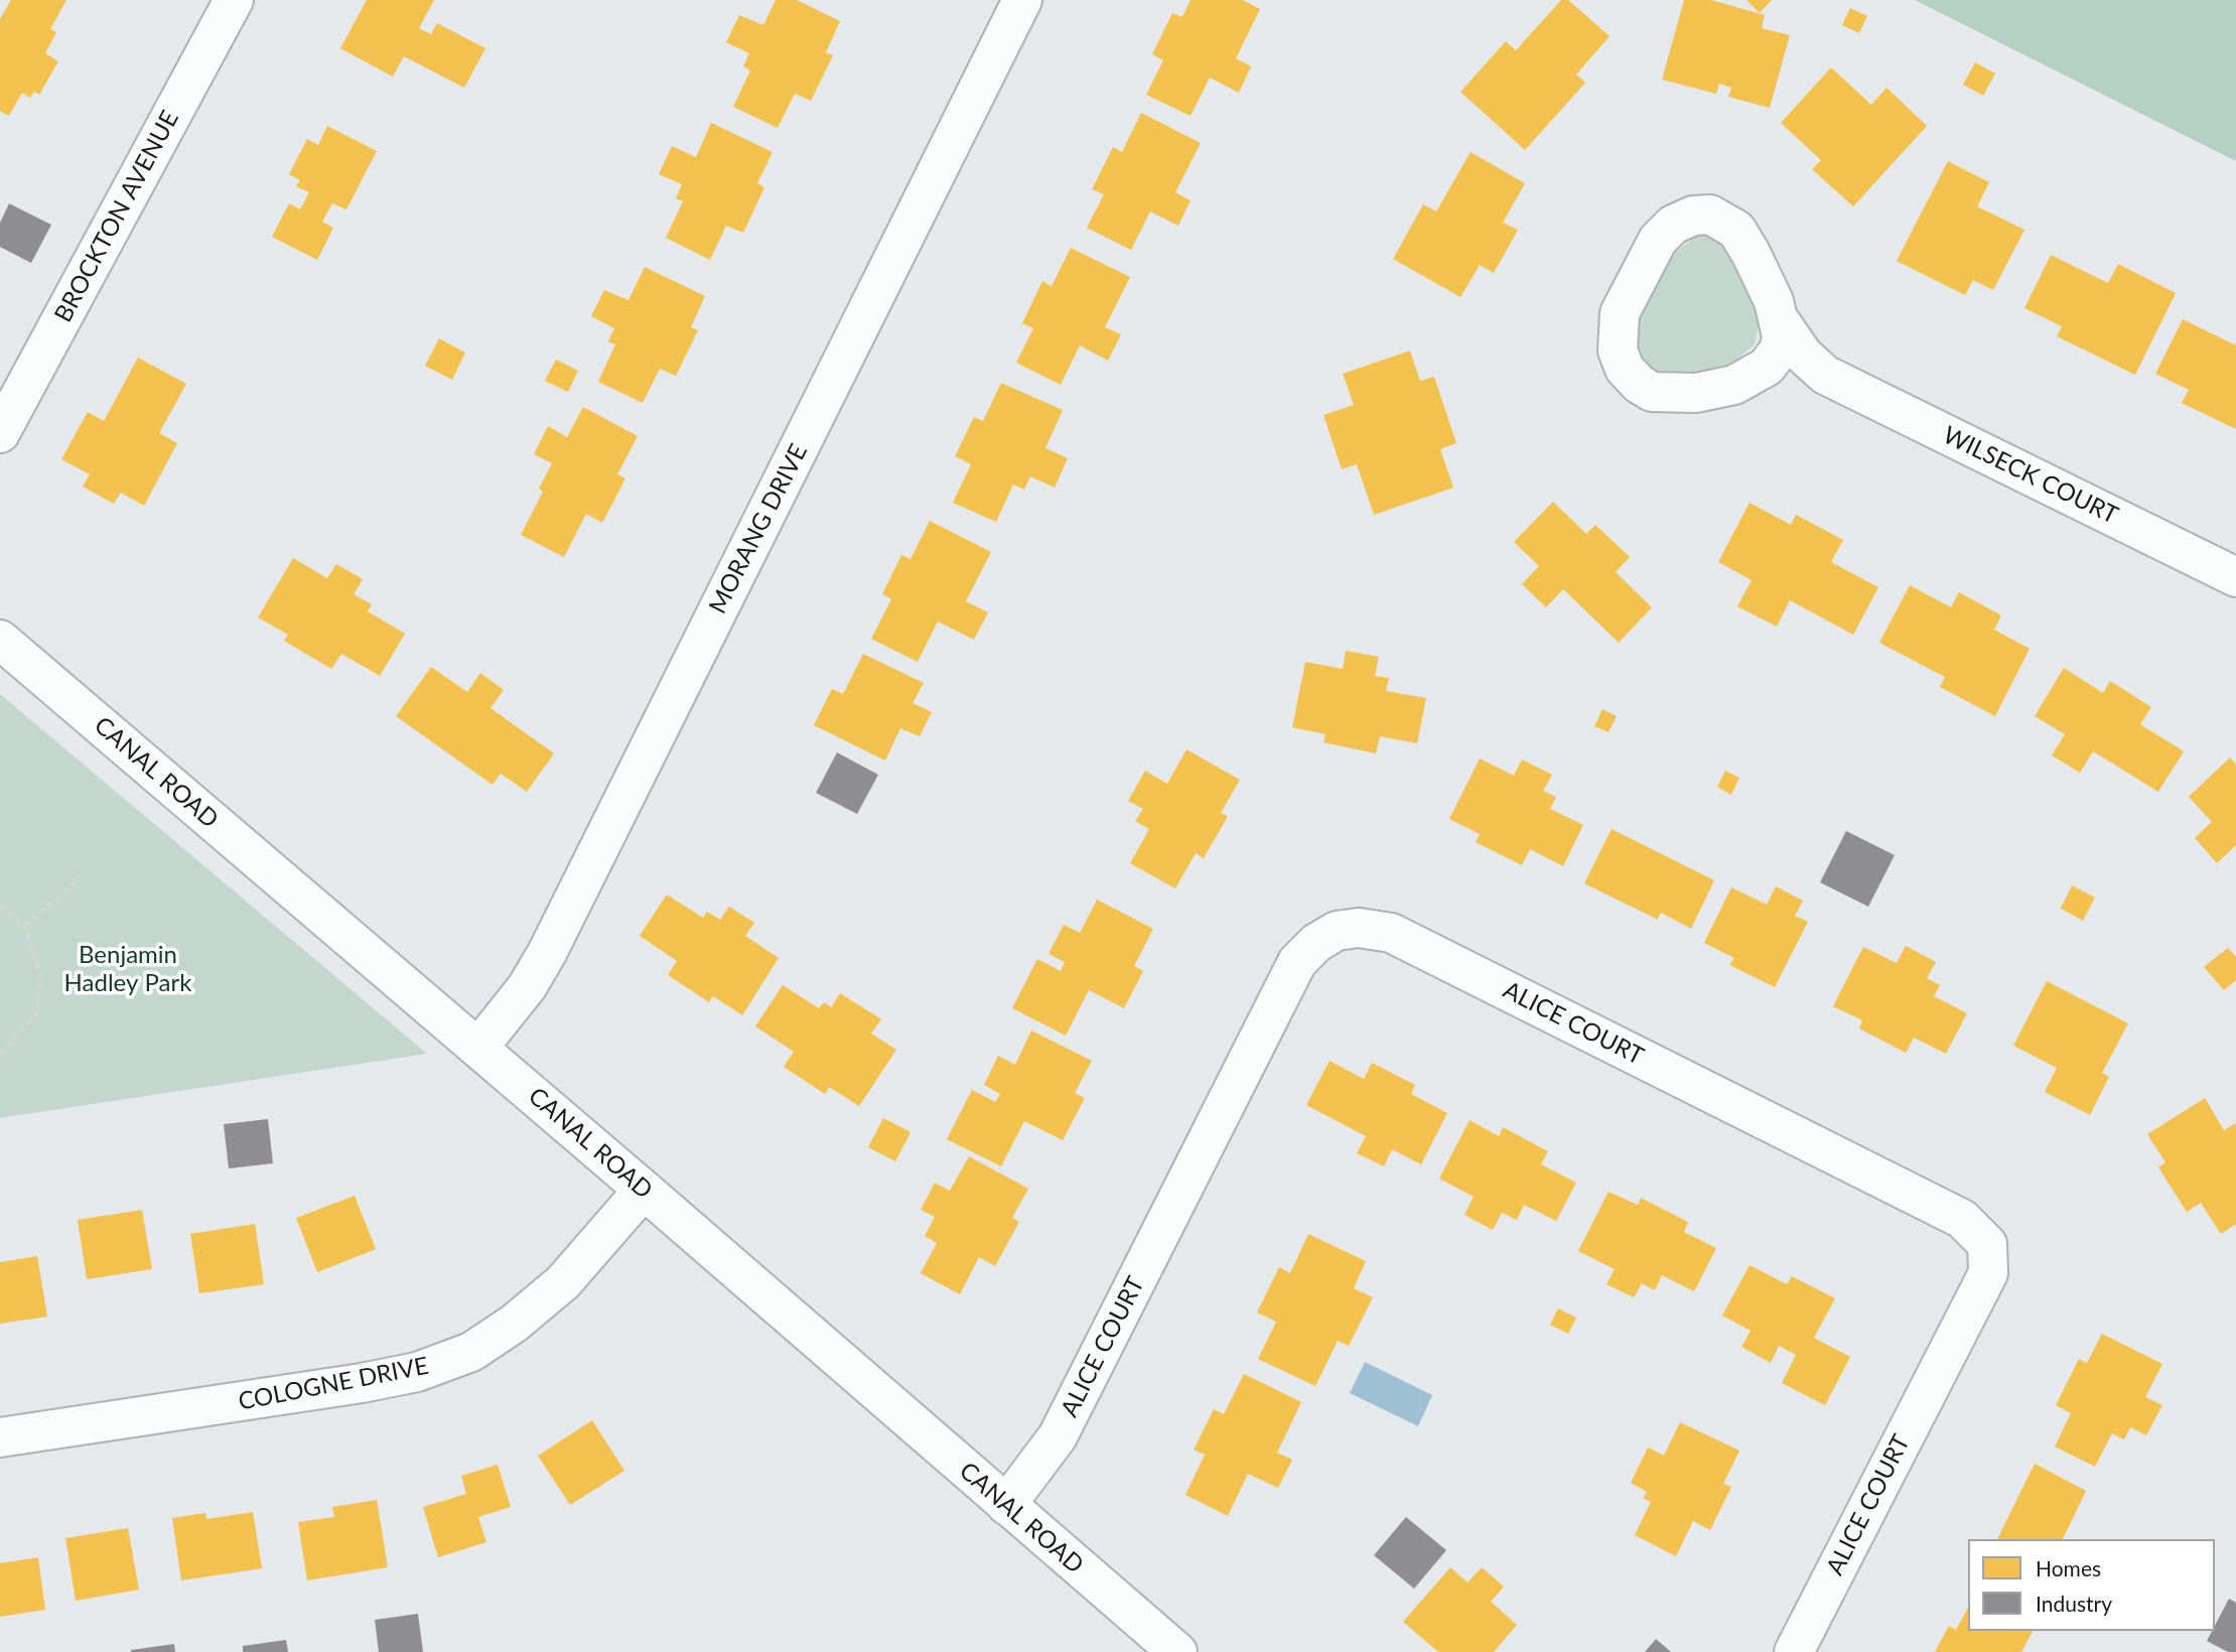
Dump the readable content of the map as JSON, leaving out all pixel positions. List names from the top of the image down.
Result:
{
  "streets": {
    "street": [
      "BROCKTON AVENUE",
      "WILSECK COURT",
      "MORANG DRIVE",
      "CANAL ROAD",
      "ALICE COURT",
      "COLOGNE DRIVE"
    ]
  },
  "crossings": [
    ["MORANG DRIVE", "CANAL ROAD"],
    ["CANAL ROAD", "ALICE COURT"],
    ["CANAL ROAD", "COLOGNE DRIVE"]
  ],
  "parks": ["Benjamin Hadley Park"],
  "legend": ["Homes", "Industry"]
}
